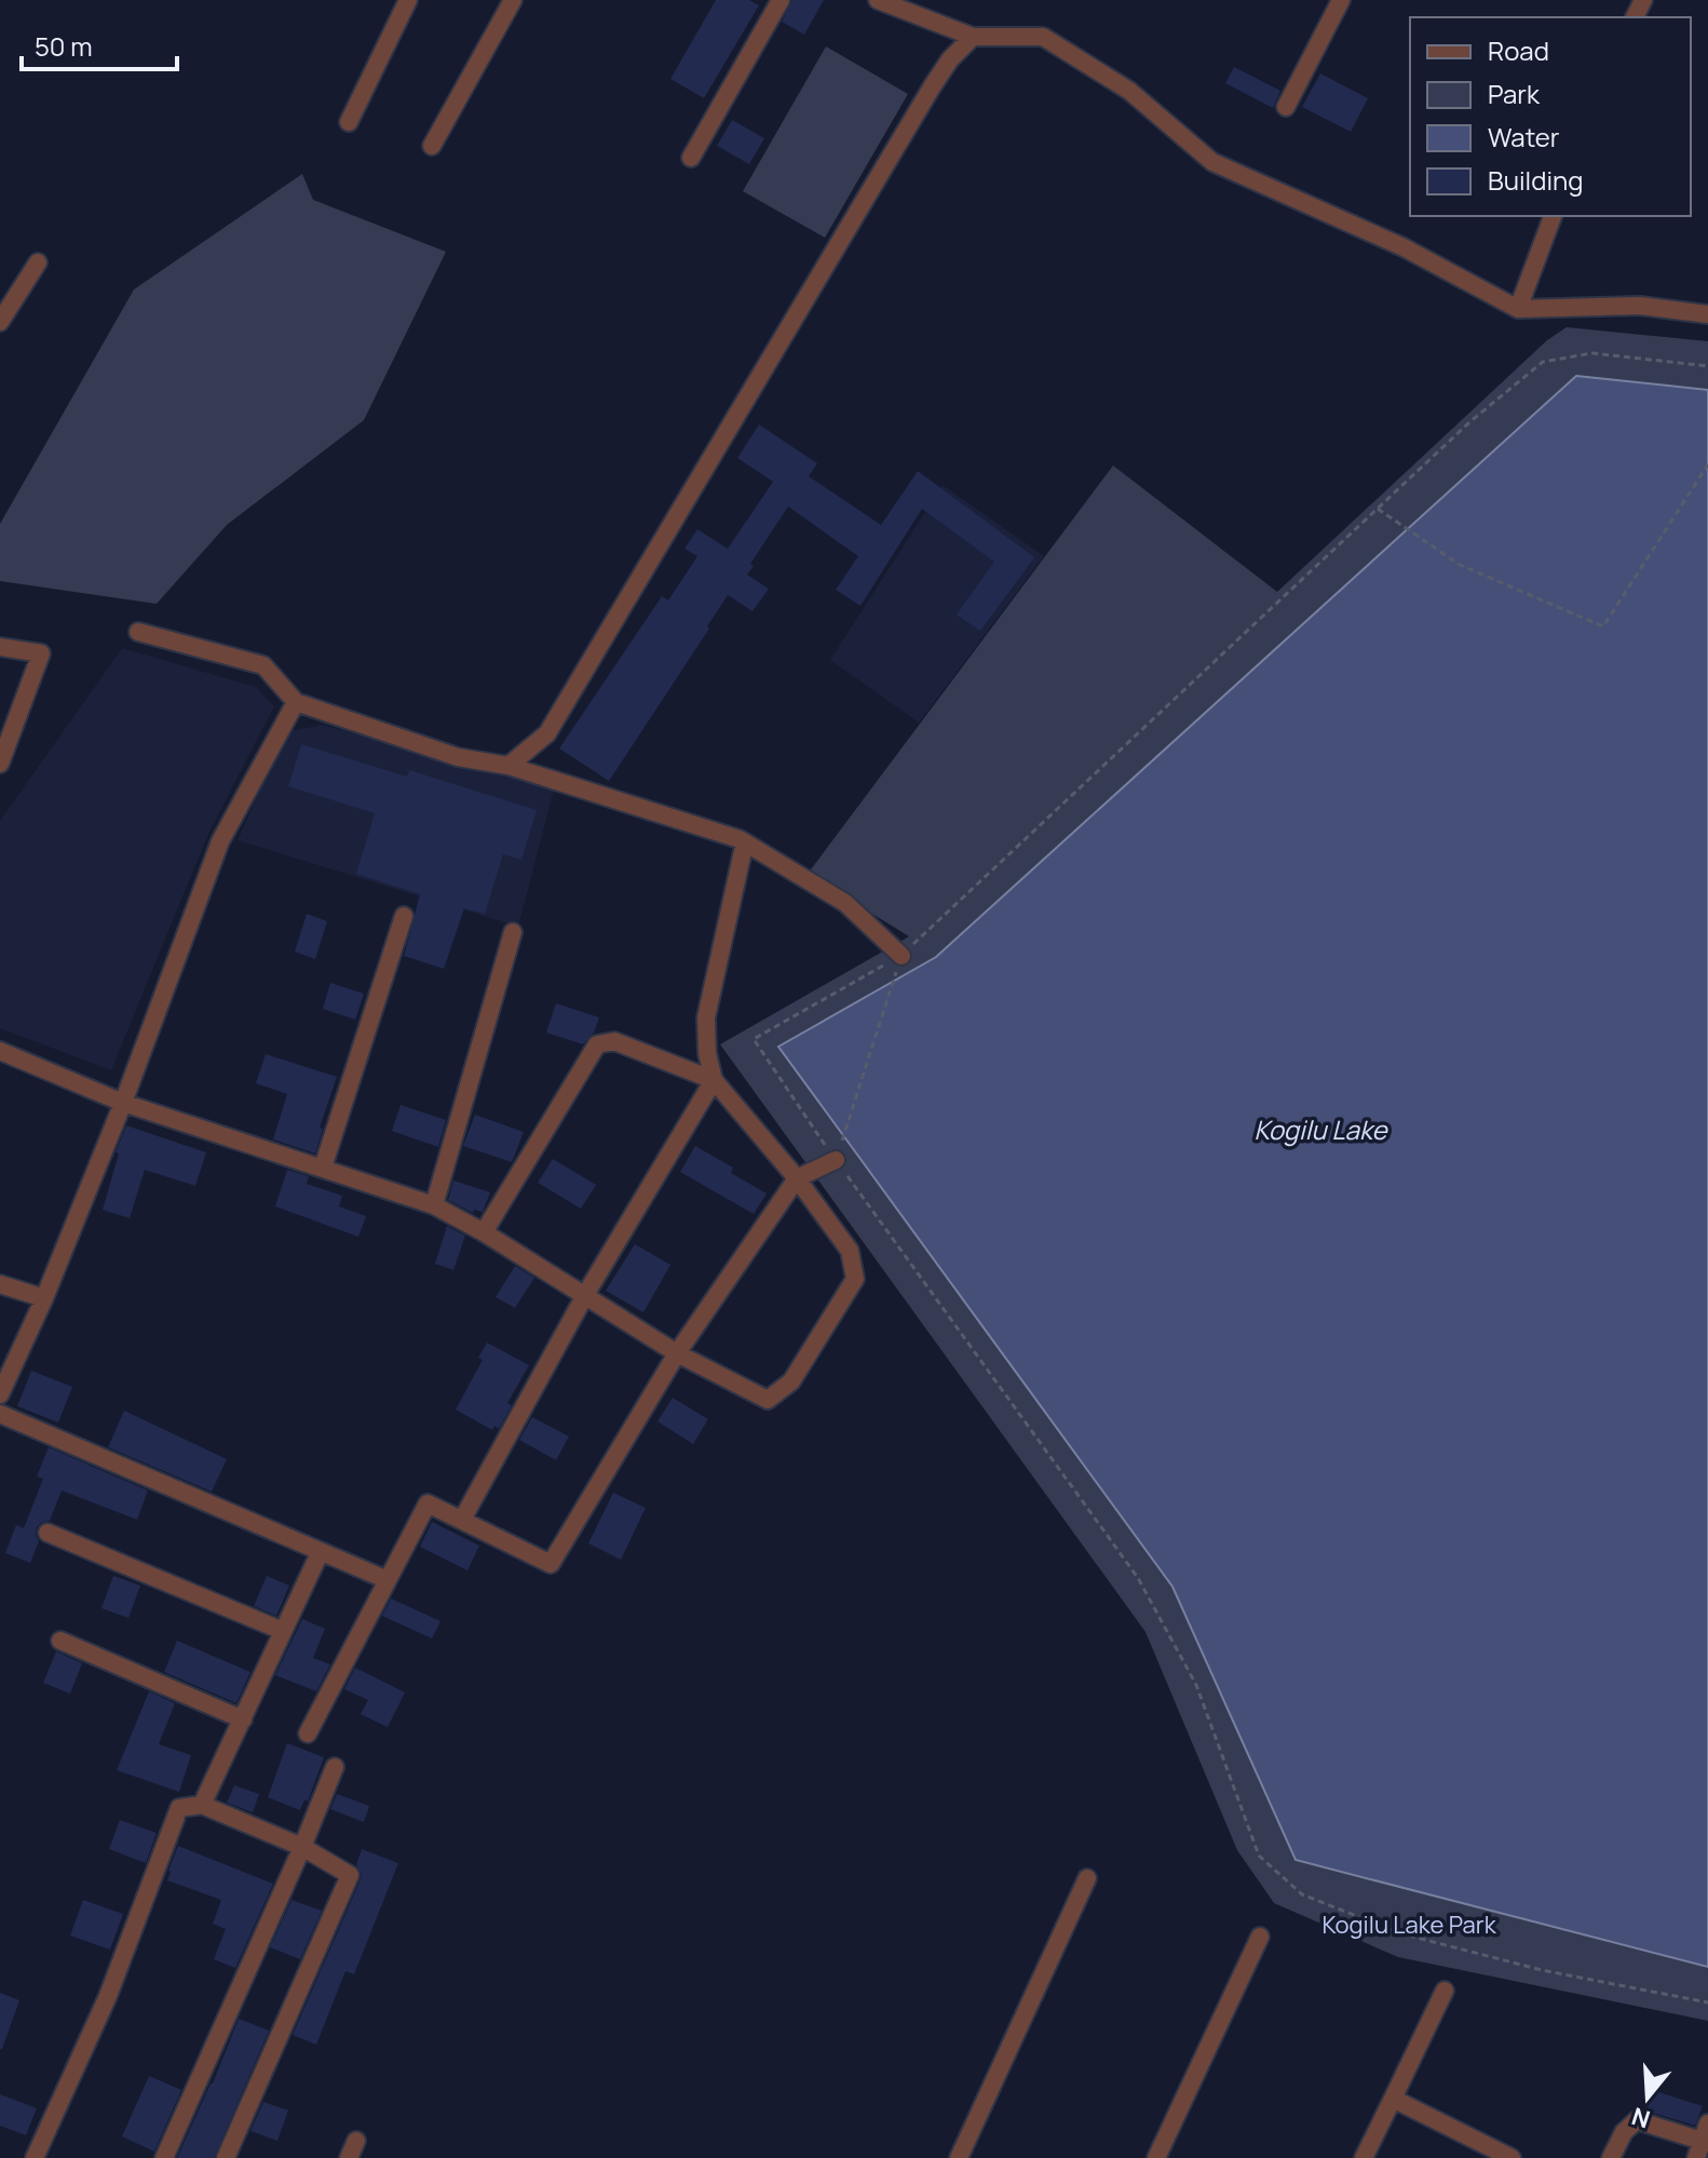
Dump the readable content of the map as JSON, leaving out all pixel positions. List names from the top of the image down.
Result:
{
  "water": ["Kogilu Lake"],
  "parks": ["Kogilu Lake Park"],
  "legend": [
    "Road",
    "Park",
    "Water",
    "Building"
  ],
  "scale_bar": "50 m",
  "north": "bottom"
}
